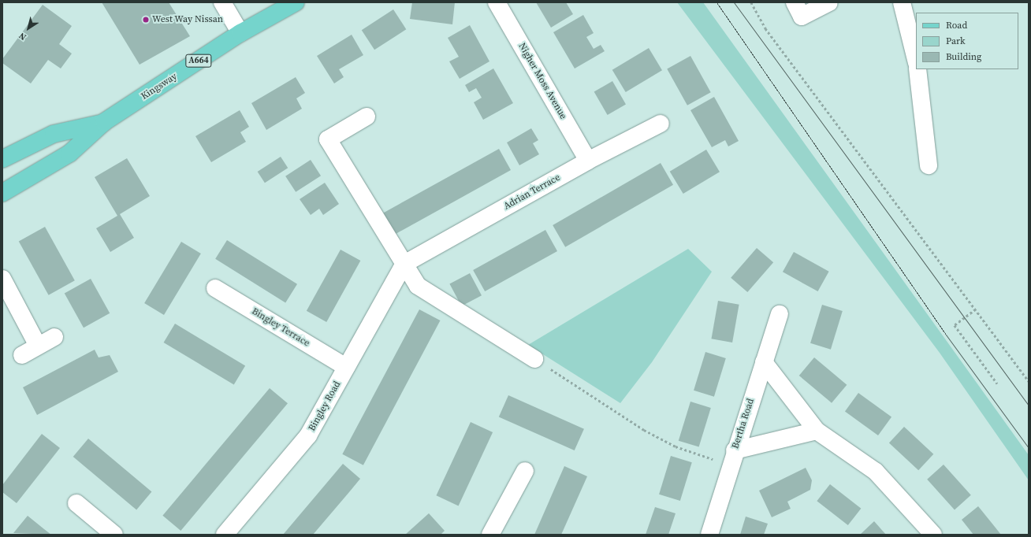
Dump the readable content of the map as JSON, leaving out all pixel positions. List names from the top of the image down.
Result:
{
  "streets": {
    "main road": ["A664", "Kingsway"],
    "street": [
      "Nigher Moss Avenue",
      "Adrian Terrace",
      "Bingley Terrace",
      "Bingley Road",
      "Bertha Road"
    ]
  },
  "crossings": [
    ["Nigher Moss Avenue", "Adrian Terrace"],
    ["Adrian Terrace", "Bingley Road"],
    ["Bingley Terrace", "Bingley Road"]
  ],
  "places": ["West Way Nissan"],
  "legend": ["Road", "Park", "Building"],
  "north": "bottom left"
}
